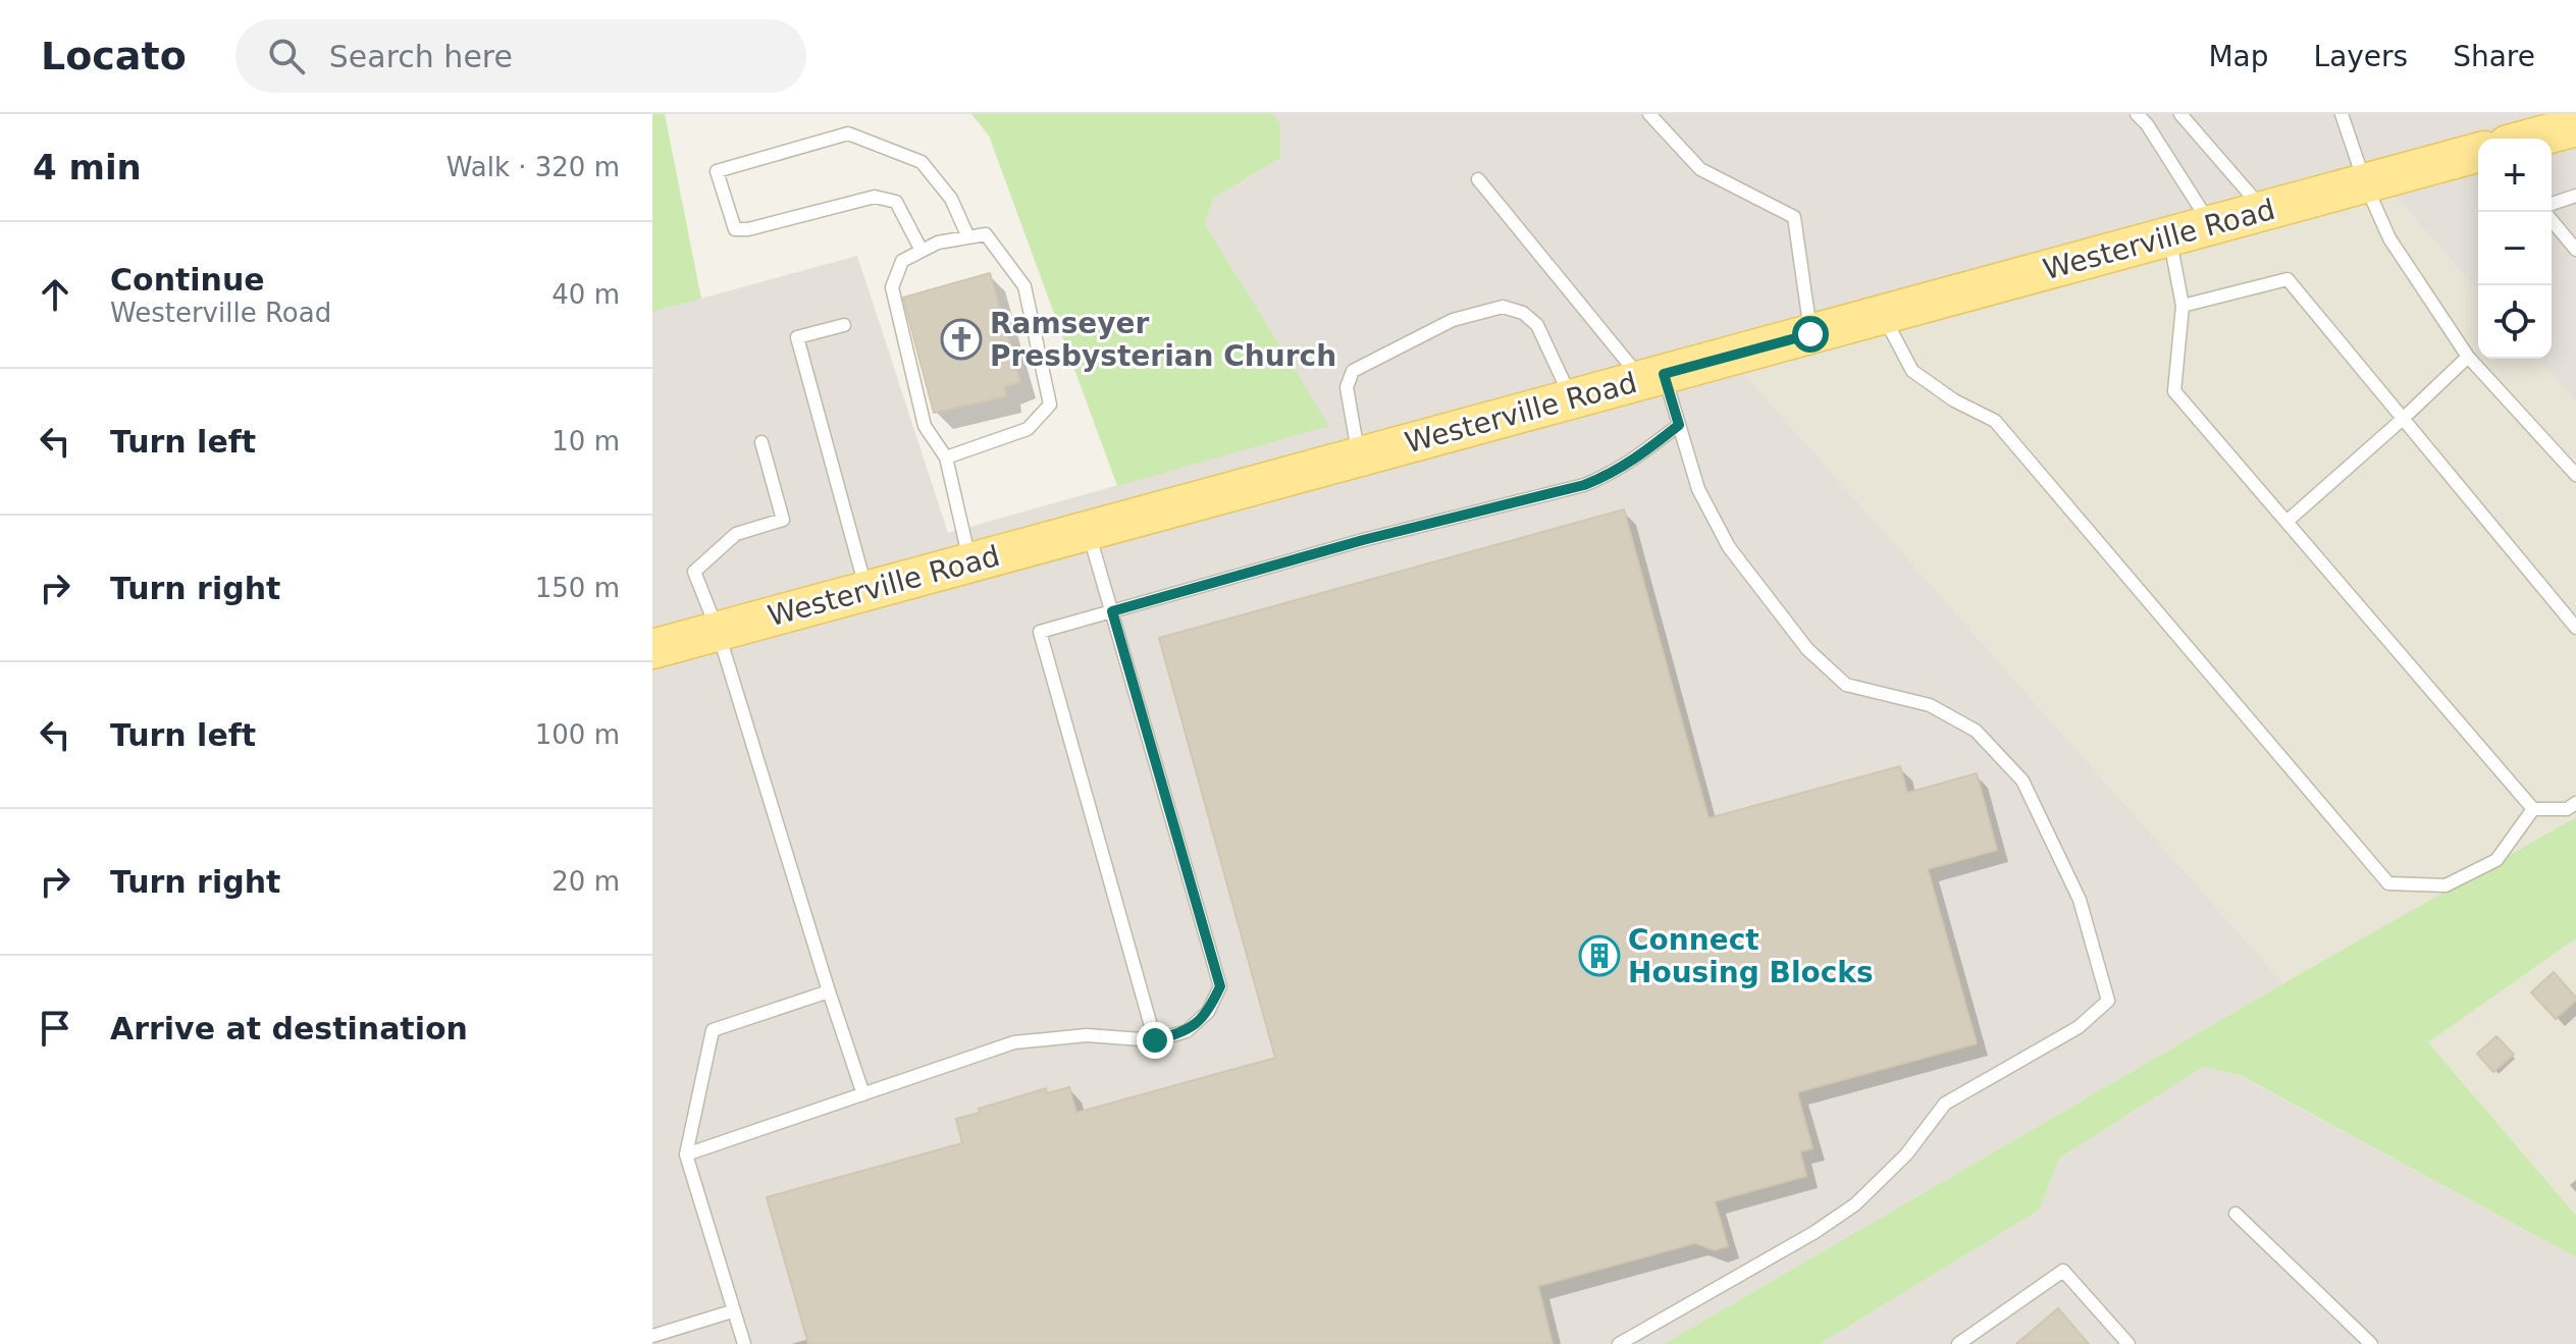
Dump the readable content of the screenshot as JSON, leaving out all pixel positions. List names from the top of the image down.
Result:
{
  "streets": {
    "main road": ["Westerville Road"]
  },
  "places": {
    "church": ["Ramseyer Presbysterian Church"],
    "building": ["Connect Housing Blocks"]
  },
  "page": {
    "header": "Locato",
    "search": "Search here",
    "nav": ["Map", "Layers", "Share"],
    "heading": ["4 min", "Walk · 320 m"],
    "map_buttons": ["+", "−"],
    "list": [
      ["Continue", "Westerville Road", "40 m"],
      ["Turn left", "10 m"],
      ["Turn right", "150 m"],
      ["Turn left", "100 m"],
      ["Turn right", "20 m"],
      "Arrive at destination"
    ]
  }
}
